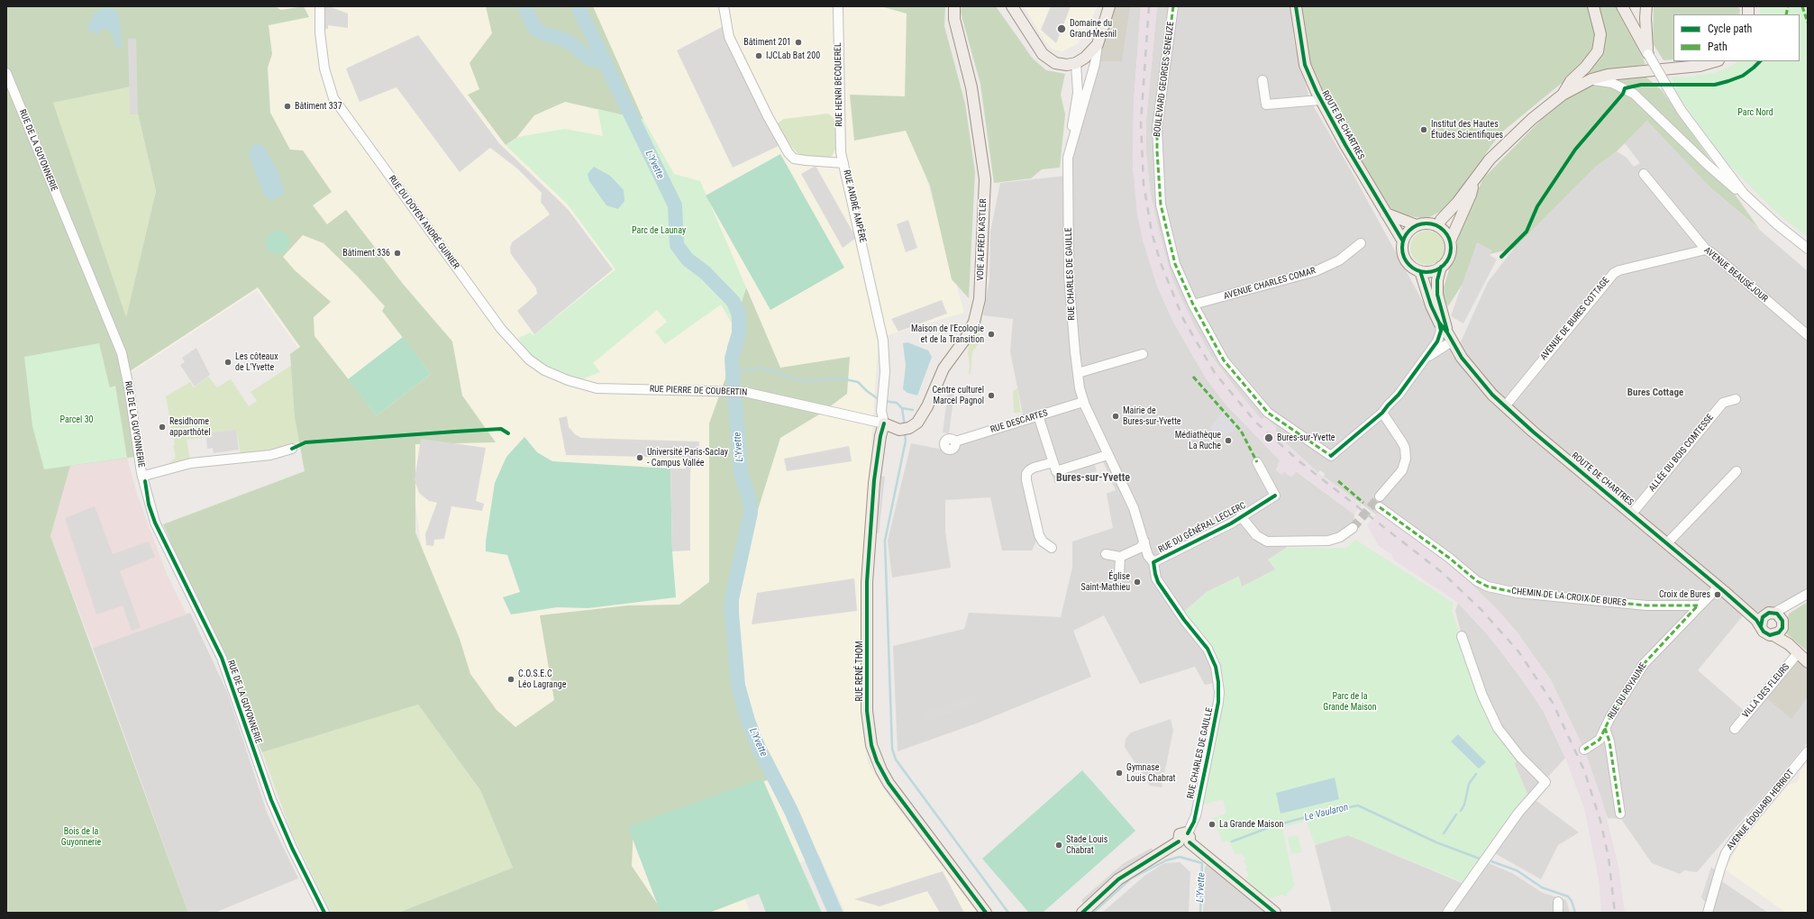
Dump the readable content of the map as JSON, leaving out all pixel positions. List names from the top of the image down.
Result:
{
  "streets": {
    "main road": [
      "ROUTE DE CHARTRES",
      "VOIE ALFRED KASTLER",
      "RUE CHARLES DE GAULLE",
      "RUE RENÉ THOM"
    ],
    "street": [
      "BOULEVARD GEORGES SENEUZE",
      "RUE HENRI BECQUEREL",
      "RUE DE LA GUYONNERIE",
      "RUE ANDRÉ AMPÈRE",
      "RUE DU DOYEN ANDRÉ GUINIER",
      "AVENUE BEAUSÉJOUR",
      "AVENUE CHARLES COMAR",
      "AVENUE DE BURES COTTAGE",
      "RUE PIERRE DE COUBERTIN",
      "RUE DESCARTES",
      "ALLÉE DU BOIS COMTESSE",
      "RUE DU GÉNÉRAL LECLERC",
      "CHEMIN DE LA CROIX DE BURES",
      "RUE DU ROYAUME",
      "VILLA DES FLEURS",
      "AVENUE ÉDOUARD HERRIOT"
    ]
  },
  "crossings": [
    ["BOULEVARD GEORGES SENEUZE", "AVENUE CHARLES COMAR"],
    ["RUE HENRI BECQUEREL", "RUE ANDRÉ AMPÈRE"],
    ["ROUTE DE CHARTRES", "AVENUE DE BURES COTTAGE"],
    ["ROUTE DE CHARTRES", "ALLÉE DU BOIS COMTESSE"],
    ["ROUTE DE CHARTRES", "RUE DU ROYAUME"],
    ["RUE ANDRÉ AMPÈRE", "VOIE ALFRED KASTLER"],
    ["RUE ANDRÉ AMPÈRE", "RUE PIERRE DE COUBERTIN"],
    ["RUE ANDRÉ AMPÈRE", "RUE RENÉ THOM"],
    ["RUE DU DOYEN ANDRÉ GUINIER", "RUE PIERRE DE COUBERTIN"],
    ["VOIE ALFRED KASTLER", "RUE PIERRE DE COUBERTIN"],
    ["VOIE ALFRED KASTLER", "RUE RENÉ THOM"],
    ["RUE CHARLES DE GAULLE", "RUE DESCARTES"],
    ["RUE CHARLES DE GAULLE", "RUE DU GÉNÉRAL LECLERC"],
    ["AVENUE BEAUSÉJOUR", "AVENUE DE BURES COTTAGE"],
    ["RUE PIERRE DE COUBERTIN", "RUE RENÉ THOM"],
    ["CHEMIN DE LA CROIX DE BURES", "RUE DU ROYAUME"]
  ],
  "districts": ["Bures Cottage", "Bures-sur-Yvette"],
  "water": ["L'Yvette", "Le Vaularon"],
  "parks": [
    "Parc Nord",
    "Parc de Launay",
    "Parcel 30",
    "Parc de la Grande Maison",
    "Bois de la Guyonnerie"
  ],
  "places": [
    "Domaine du Grand-Mesnil",
    "Bâtiment 201",
    "IJCLab Bat 200",
    "Bâtiment 337",
    "Institut des Hautes Études Scientifiques",
    "Bâtiment 336",
    "Maison de l'Ecologie et de la Transition",
    "Les côteaux de L'Yvette",
    "Centre culturel Marcel Pagnol",
    "Mairie de Bures-sur-Yvette",
    "Residhome apparthôtel",
    "Bures-sur-Yvette",
    "Médiathèque La Ruche",
    "Université Paris-Saclay - Campus Vallée",
    "Église Saint-Mathieu",
    "Croix de Bures",
    "C.O.S.E.C Léo Lagrange",
    "Gymnase Louis Chabrat",
    "La Grande Maison",
    "Stade Louis Chabrat"
  ],
  "legend": ["Cycle path", "Path"]
}
